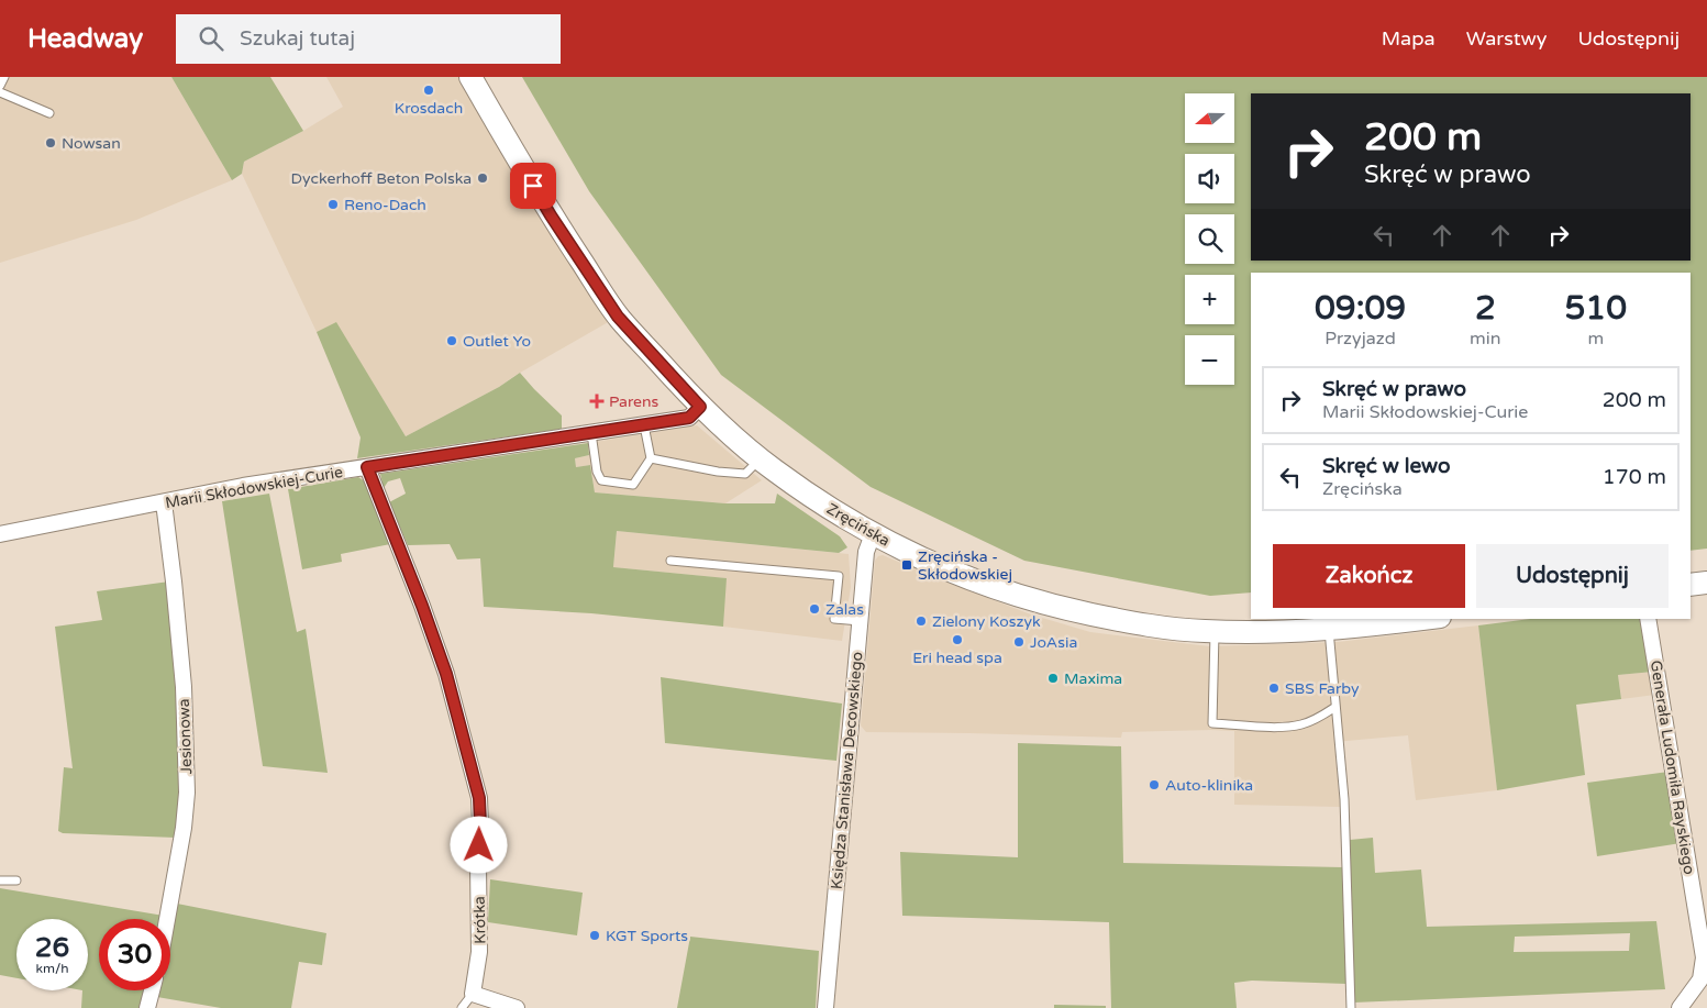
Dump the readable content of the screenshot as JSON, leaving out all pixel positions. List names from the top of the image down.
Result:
{
  "streets": {
    "street": [
      "Marii Skłodowskiej-Curie",
      "Zręcińska",
      "Jesionowa",
      "Generała Ludomiła Rayskiego",
      "Księdza Stanisława Decowskiego",
      "Krótka"
    ]
  },
  "crossings": [
    ["Marii Skłodowskiej-Curie", "Zręcińska"],
    ["Marii Skłodowskiej-Curie", "Jesionowa"],
    ["Marii Skłodowskiej-Curie", "Krótka"],
    ["Zręcińska", "Księdza Stanisława Decowskiego"]
  ],
  "places": {
    "other": [
      "Krosdach",
      "Nowsan",
      "Dyckerhoff Beton Polska",
      "Reno-Dach",
      "Outlet Yo",
      "Zalas",
      "Zielony Koszyk",
      "Eri head spa",
      "JoAsia",
      "Maxima",
      "SBS Farby",
      "Auto-klinika",
      "KGT Sports"
    ],
    "health": ["Parens"],
    "transit": ["Zręcińska - Skłodowskiej"]
  },
  "north": "left",
  "page": {
    "header": "Headway",
    "search": "Szukaj tutaj",
    "nav": ["Mapa", "Warstwy", "Udostępnij"],
    "map_buttons": ["+", "−"],
    "turn": ["200 m", "Skręć w prawo"],
    "eta": [
      "09:09",
      "Przyjazd",
      "2",
      "min",
      "510",
      "m"
    ],
    "list": [
      {
        "name": "Skręć w prawo",
        "note": "Marii Skłodowskiej-Curie",
        "value": "200 m"
      },
      {
        "name": "Skręć w lewo",
        "note": "Zręcińska",
        "value": "170 m"
      }
    ],
    "buttons": ["Zakończ", "Udostępnij"],
    "speed": "26 km/h",
    "limit": "30"
  }
}
